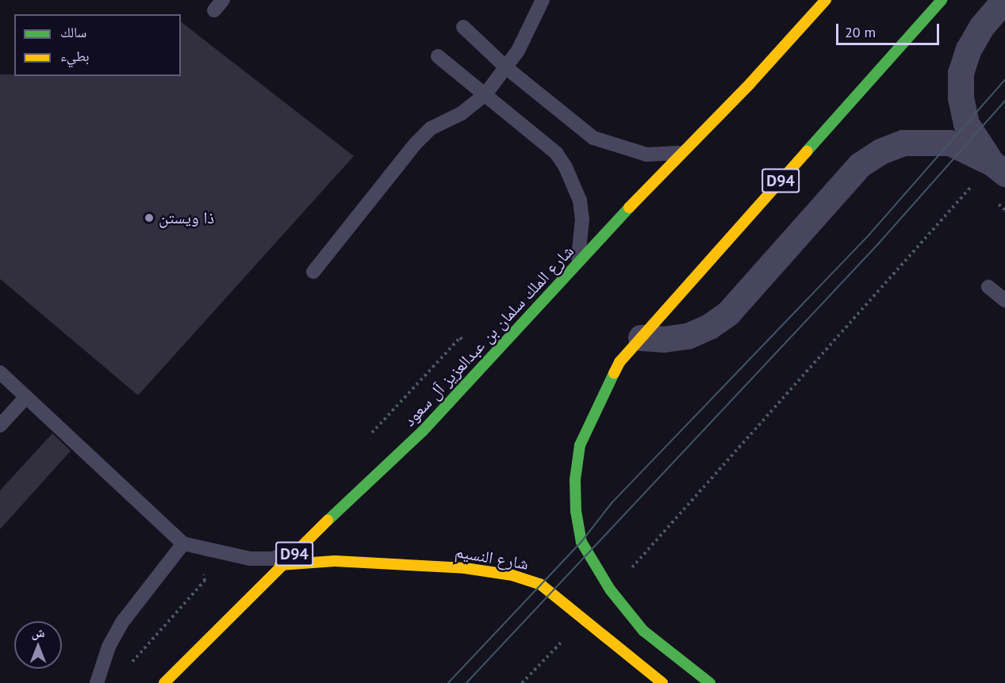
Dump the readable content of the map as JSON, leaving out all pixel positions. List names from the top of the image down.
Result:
{
  "streets": {
    "main road": ["D94", "شارع الملك سلمان بن عبدالعزيز آل سعود", "شارع النسيم"]
  },
  "crossings": [
    ["شارع الملك سلمان بن عبدالعزيز آل سعود", "شارع النسيم"]
  ],
  "places": ["ذا ويستن"],
  "legend": ["سالك", "بطيء"],
  "scale_bar": "20 m",
  "north": "top"
}
